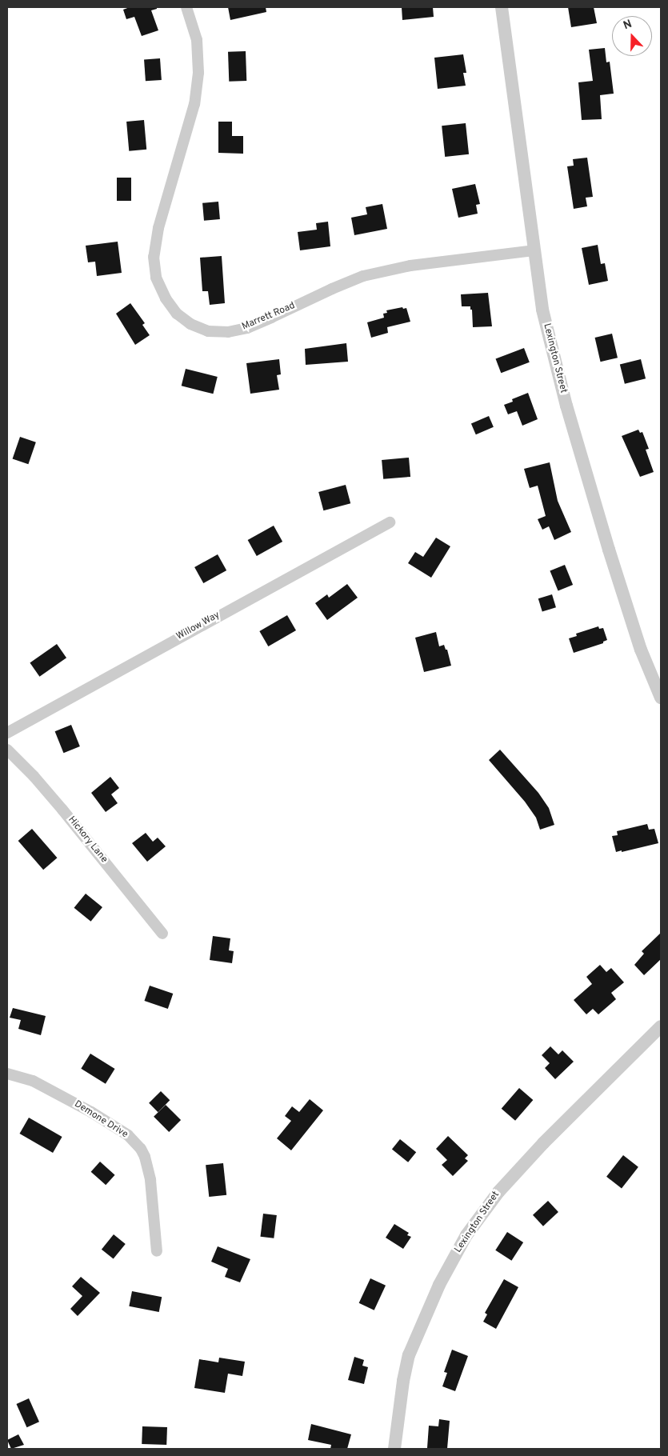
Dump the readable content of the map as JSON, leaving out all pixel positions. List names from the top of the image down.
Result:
{
  "streets": {
    "street": [
      "Marrett Road",
      "Lexington Street",
      "Willow Way",
      "Hickory Lane",
      "Demone Drive"
    ]
  },
  "crossings": [
    ["Marrett Road", "Lexington Street"]
  ],
  "north": "top"
}
